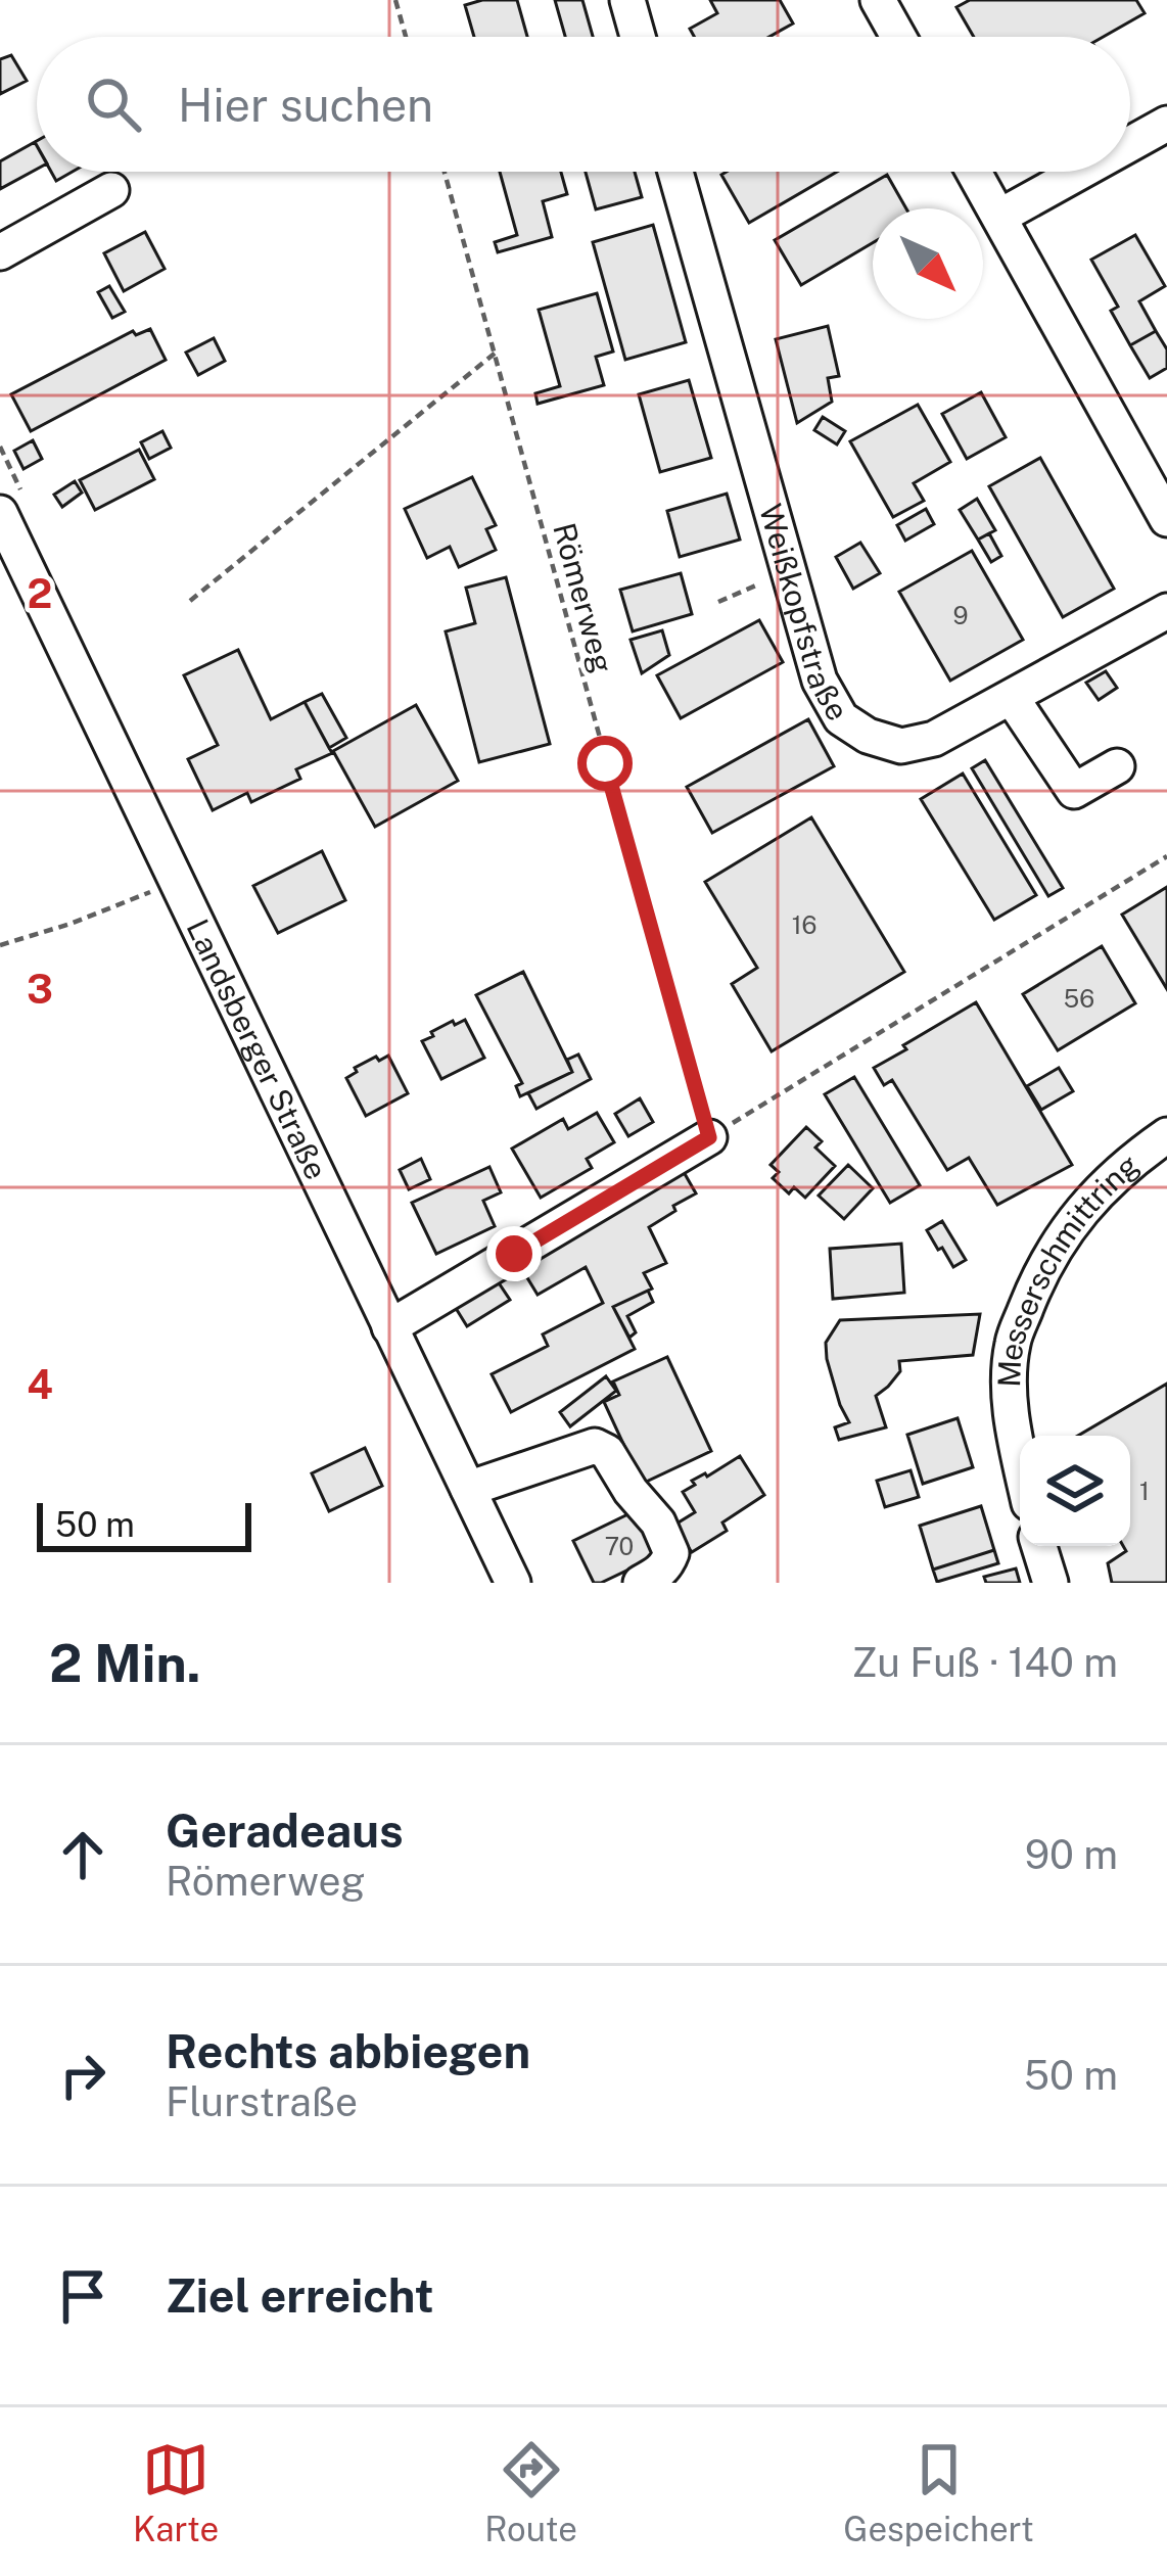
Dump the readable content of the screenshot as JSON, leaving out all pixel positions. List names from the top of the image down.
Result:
{
  "streets": {
    "street": ["Weißkopfstraße", "Landsberger Straße", "Messerschmittring"],
    "path": ["Römerweg"]
  },
  "house_numbers": [
    "9",
    "16",
    "56",
    "1",
    "70"
  ],
  "scale_bar": "50 m",
  "north": "bottom right",
  "page": {
    "search": "Hier suchen",
    "scale": "50 m",
    "heading": ["2 Min.", "Zu Fuß · 140 m"],
    "list": [
      ["Geradeaus", "Römerweg", "90 m"],
      ["Rechts abbiegen", "Flurstraße", "50 m"],
      "Ziel erreicht"
    ],
    "nav": ["Karte", "Route", "Gespeichert"]
  },
  "grid": {
    "rows": ["2", "3", "4"]
  }
}
